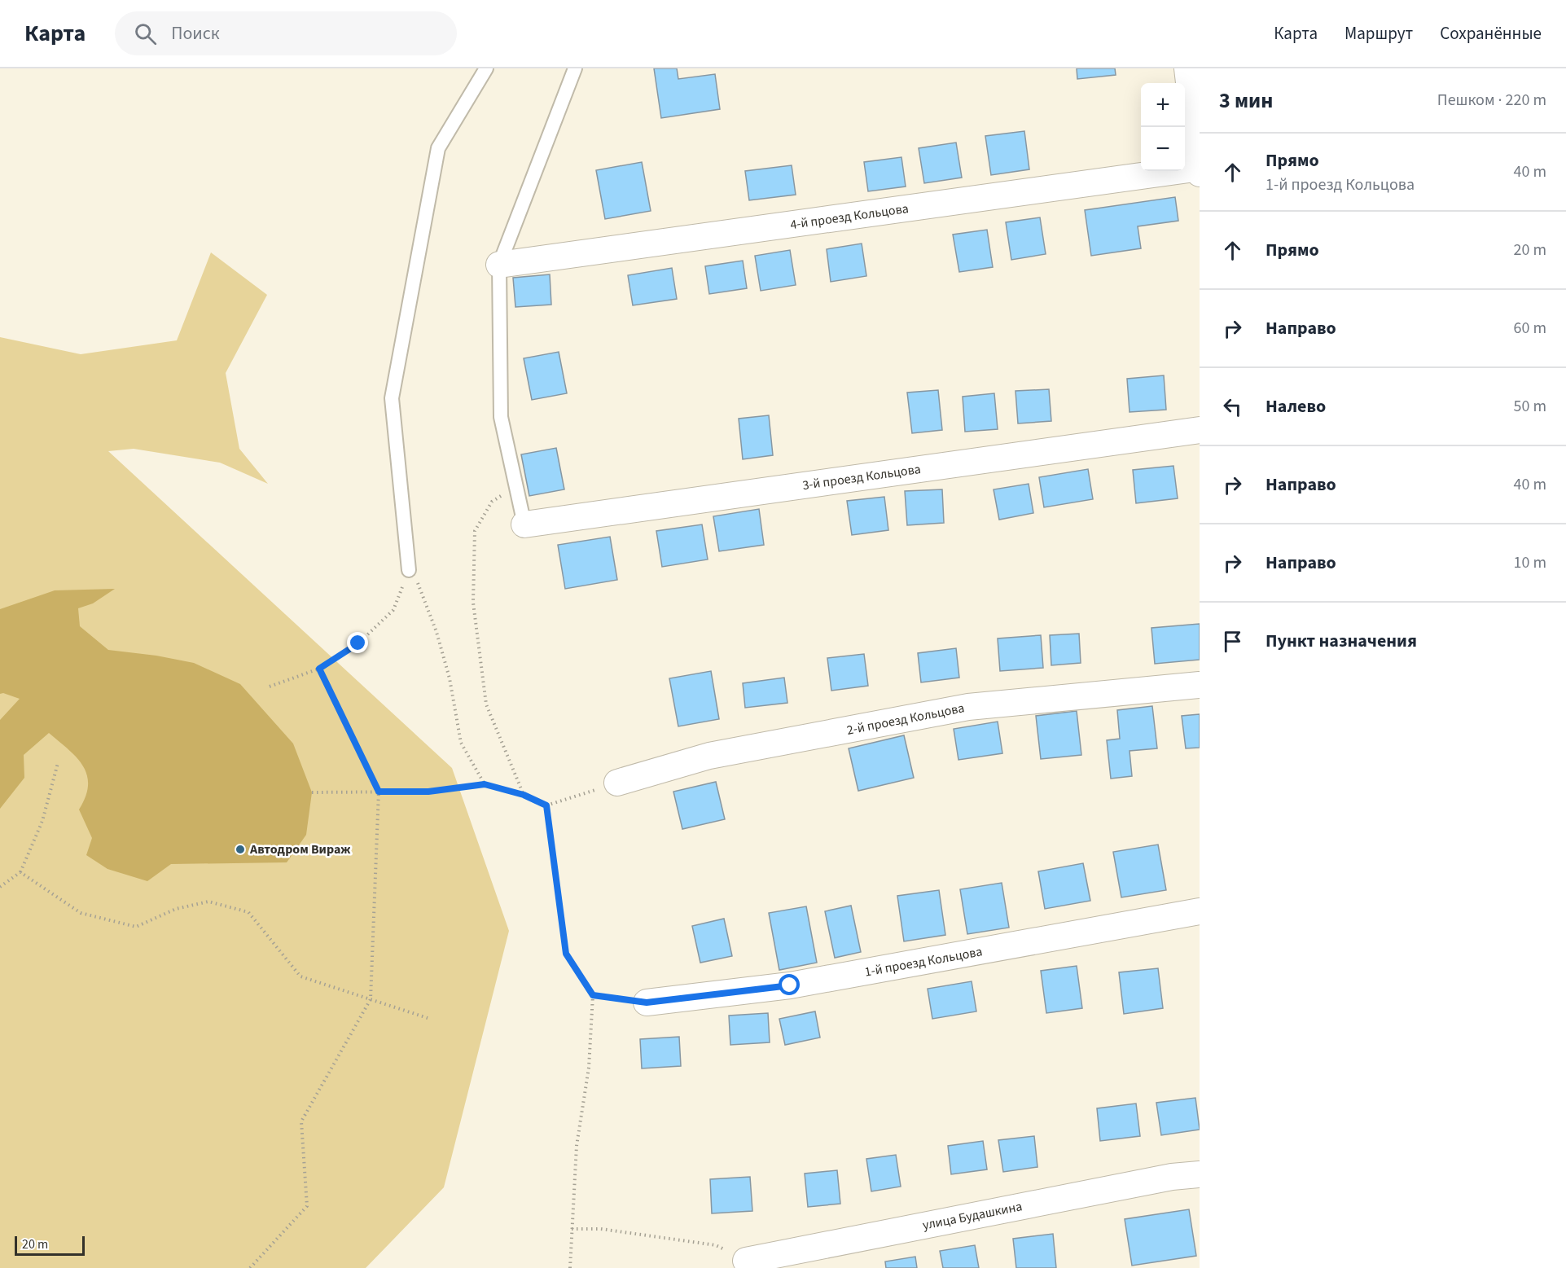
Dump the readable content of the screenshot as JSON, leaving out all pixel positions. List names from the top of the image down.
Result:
{
  "streets": {
    "street": [
      "4-й проезд Кольцова",
      "3-й проезд Кольцова",
      "2-й проезд Кольцова",
      "1-й проезд Кольцова",
      "улица Будашкина"
    ]
  },
  "places": ["Автодром Вираж"],
  "scale_bar": "20 m",
  "page": {
    "header": "Карта",
    "search": "Поиск",
    "nav": ["Карта", "Маршрут", "Сохранённые"],
    "heading": ["3 мин", "Пешком · 220 m"],
    "map_buttons": ["+", "−"],
    "list": [
      ["Прямо", "1-й проезд Кольцова", "40 m"],
      ["Прямо", "20 m"],
      ["Направо", "60 m"],
      ["Налево", "50 m"],
      ["Направо", "40 m"],
      ["Направо", "10 m"],
      "Пункт назначения"
    ],
    "scale": "20 m"
  }
}
